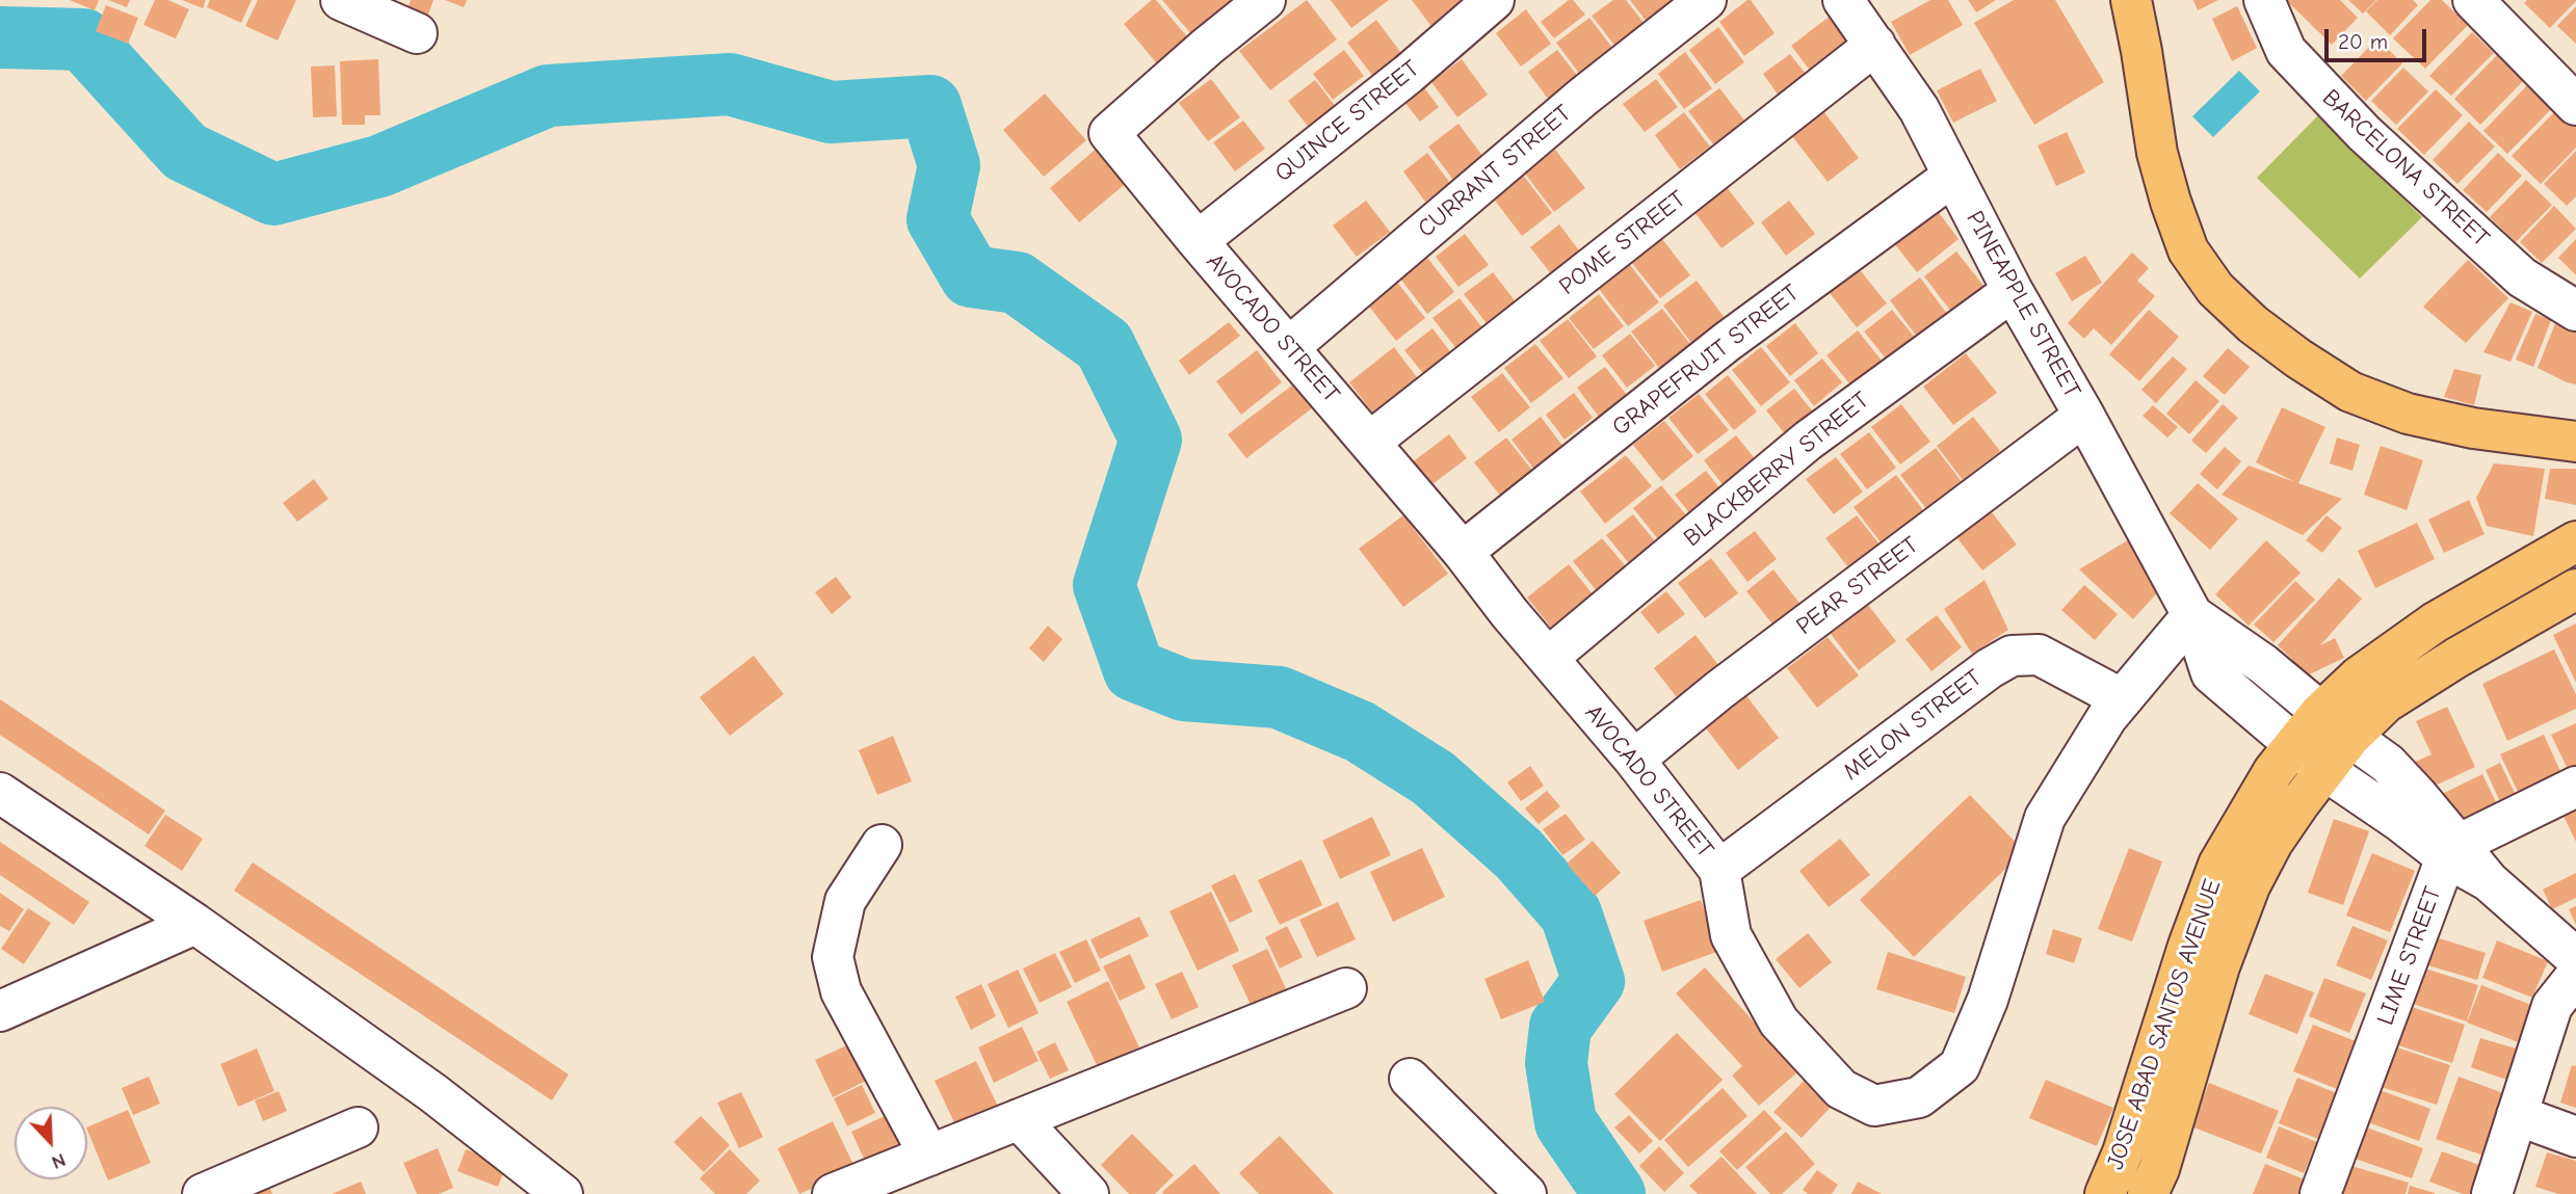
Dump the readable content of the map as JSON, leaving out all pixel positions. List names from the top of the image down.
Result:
{
  "streets": {
    "main road": ["JOSE ABAD SANTOS AVENUE"],
    "street": [
      "QUINCE STREET",
      "BARCELONA STREET",
      "CURRANT STREET",
      "POME STREET",
      "PINEAPPLE STREET",
      "AVOCADO STREET",
      "GRAPEFRUIT STREET",
      "BLACKBERRY STREET",
      "PEAR STREET",
      "MELON STREET",
      "LIME STREET"
    ]
  },
  "crossings": [
    ["QUINCE STREET", "AVOCADO STREET"],
    ["CURRANT STREET", "AVOCADO STREET"],
    ["POME STREET", "PINEAPPLE STREET"],
    ["POME STREET", "AVOCADO STREET"],
    ["PINEAPPLE STREET", "AVOCADO STREET"],
    ["PINEAPPLE STREET", "GRAPEFRUIT STREET"],
    ["PINEAPPLE STREET", "BLACKBERRY STREET"],
    ["PINEAPPLE STREET", "PEAR STREET"],
    ["PINEAPPLE STREET", "LIME STREET"],
    ["PINEAPPLE STREET", "JOSE ABAD SANTOS AVENUE"],
    ["AVOCADO STREET", "GRAPEFRUIT STREET"],
    ["AVOCADO STREET", "BLACKBERRY STREET"],
    ["AVOCADO STREET", "PEAR STREET"],
    ["AVOCADO STREET", "MELON STREET"]
  ],
  "scale_bar": "20 m",
  "north": "bottom right"
}
